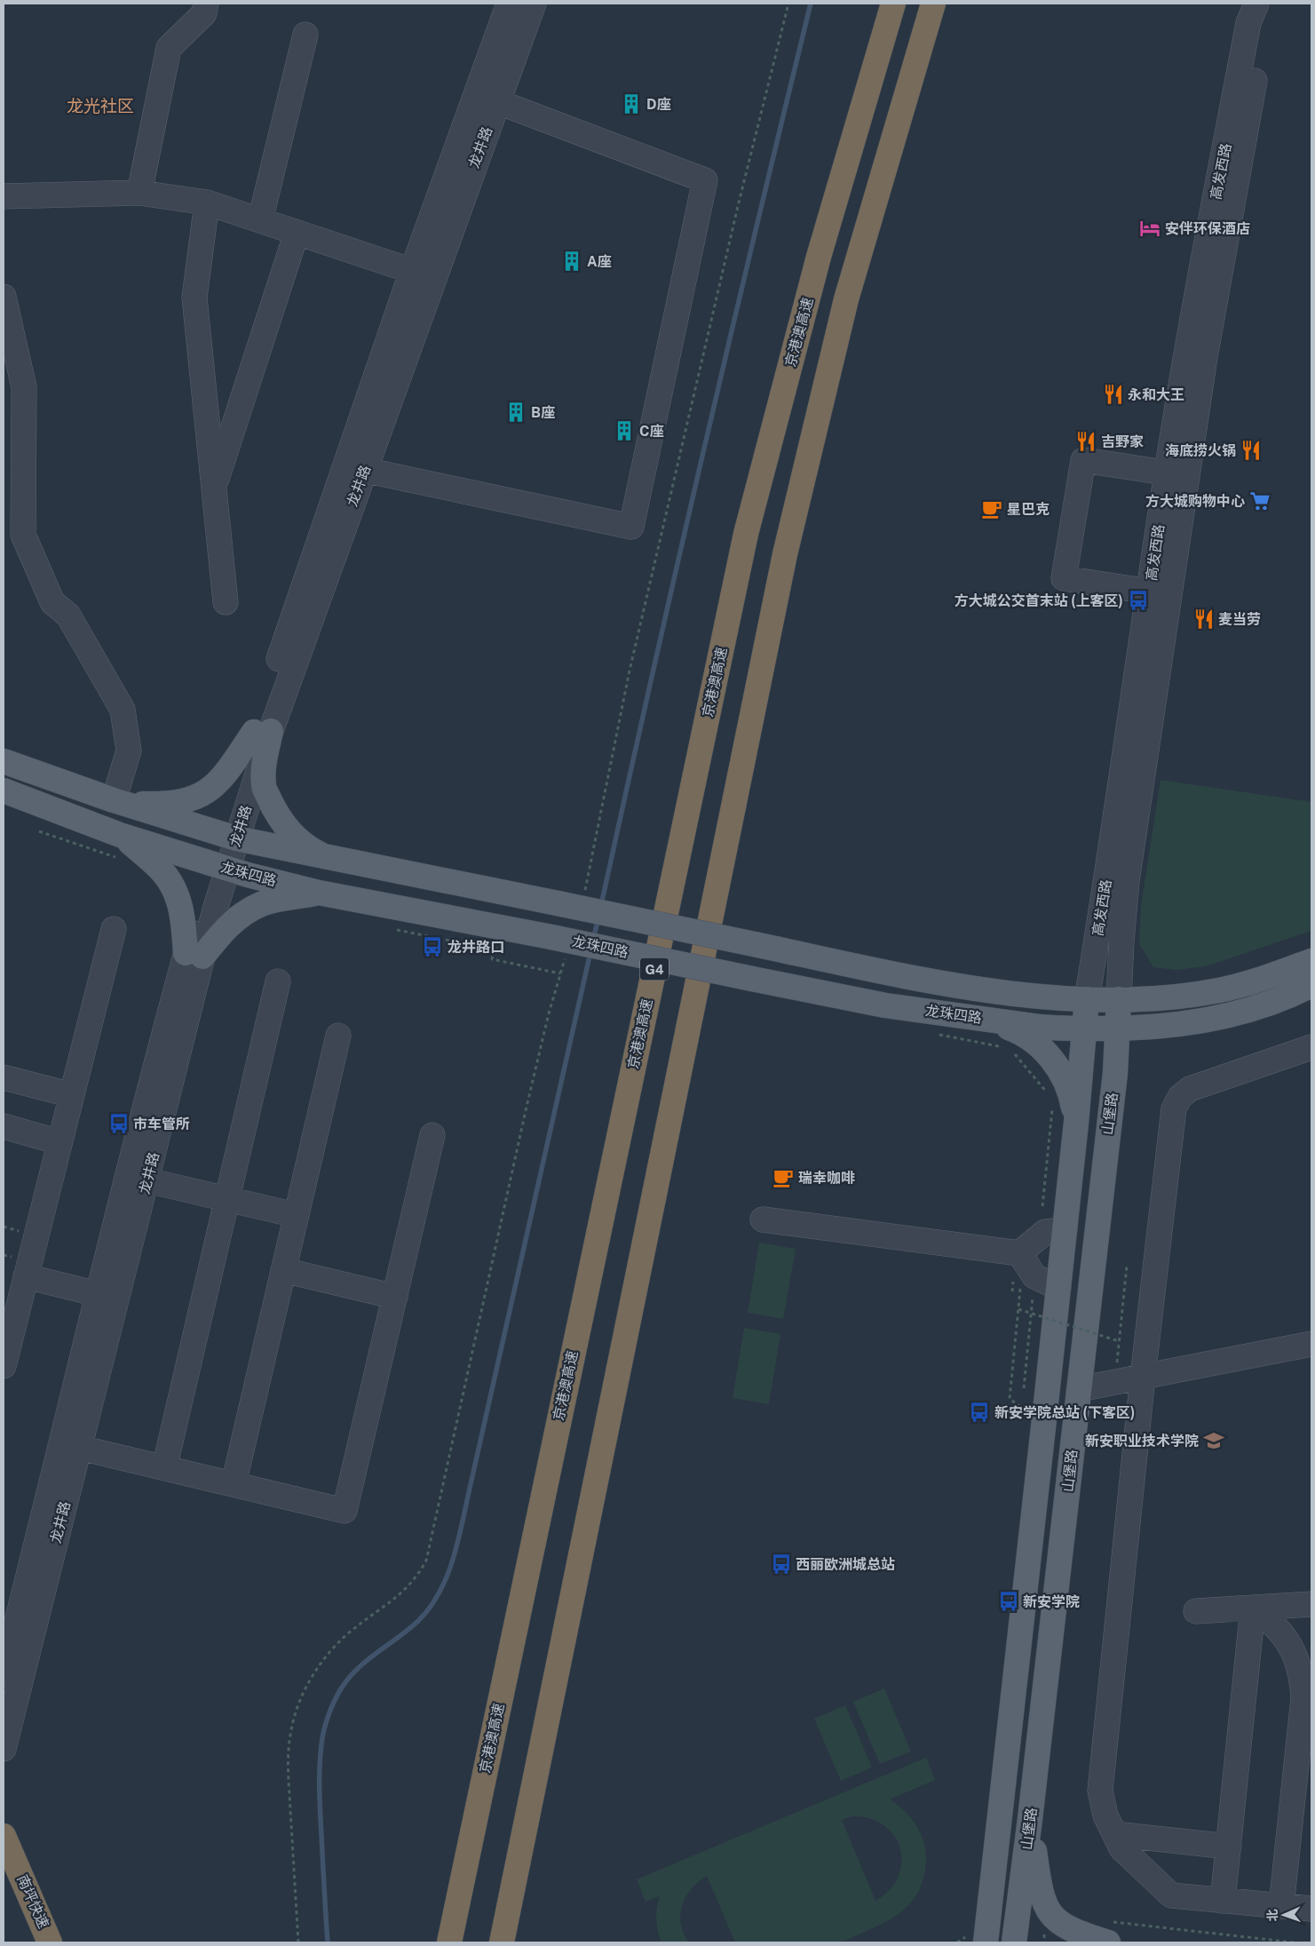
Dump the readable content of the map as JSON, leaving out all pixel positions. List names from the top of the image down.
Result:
{
  "streets": {
    "highway": ["京港澳高速", "G4", "南坪快速"],
    "main road": ["龙珠四路", "山堡路"],
    "street": ["龙井路", "高发西路"]
  },
  "crossings": [
    ["龙井路", "龙珠四路"],
    ["高发西路", "龙珠四路"],
    ["高发西路", "山堡路"],
    ["龙珠四路", "山堡路"]
  ],
  "districts": ["龙光社区"],
  "places": {
    "building": [
      "D座",
      "A座",
      "B座",
      "C座"
    ],
    "hotel": ["安伴环保酒店"],
    "restaurant": [
      "永和大王",
      "吉野家",
      "海底捞火锅",
      "麦当劳"
    ],
    "supermarket": ["方大城购物中心"],
    "cafe": ["星巴克", "瑞幸咖啡"],
    "bus stop": [
      "方大城公交首末站 (上客区)",
      "龙井路口",
      "市车管所",
      "新安学院总站 (下客区)",
      "西丽欧洲城总站",
      "新安学院"
    ],
    "school or university": ["新安职业技术学院"]
  },
  "north": "left"
}
